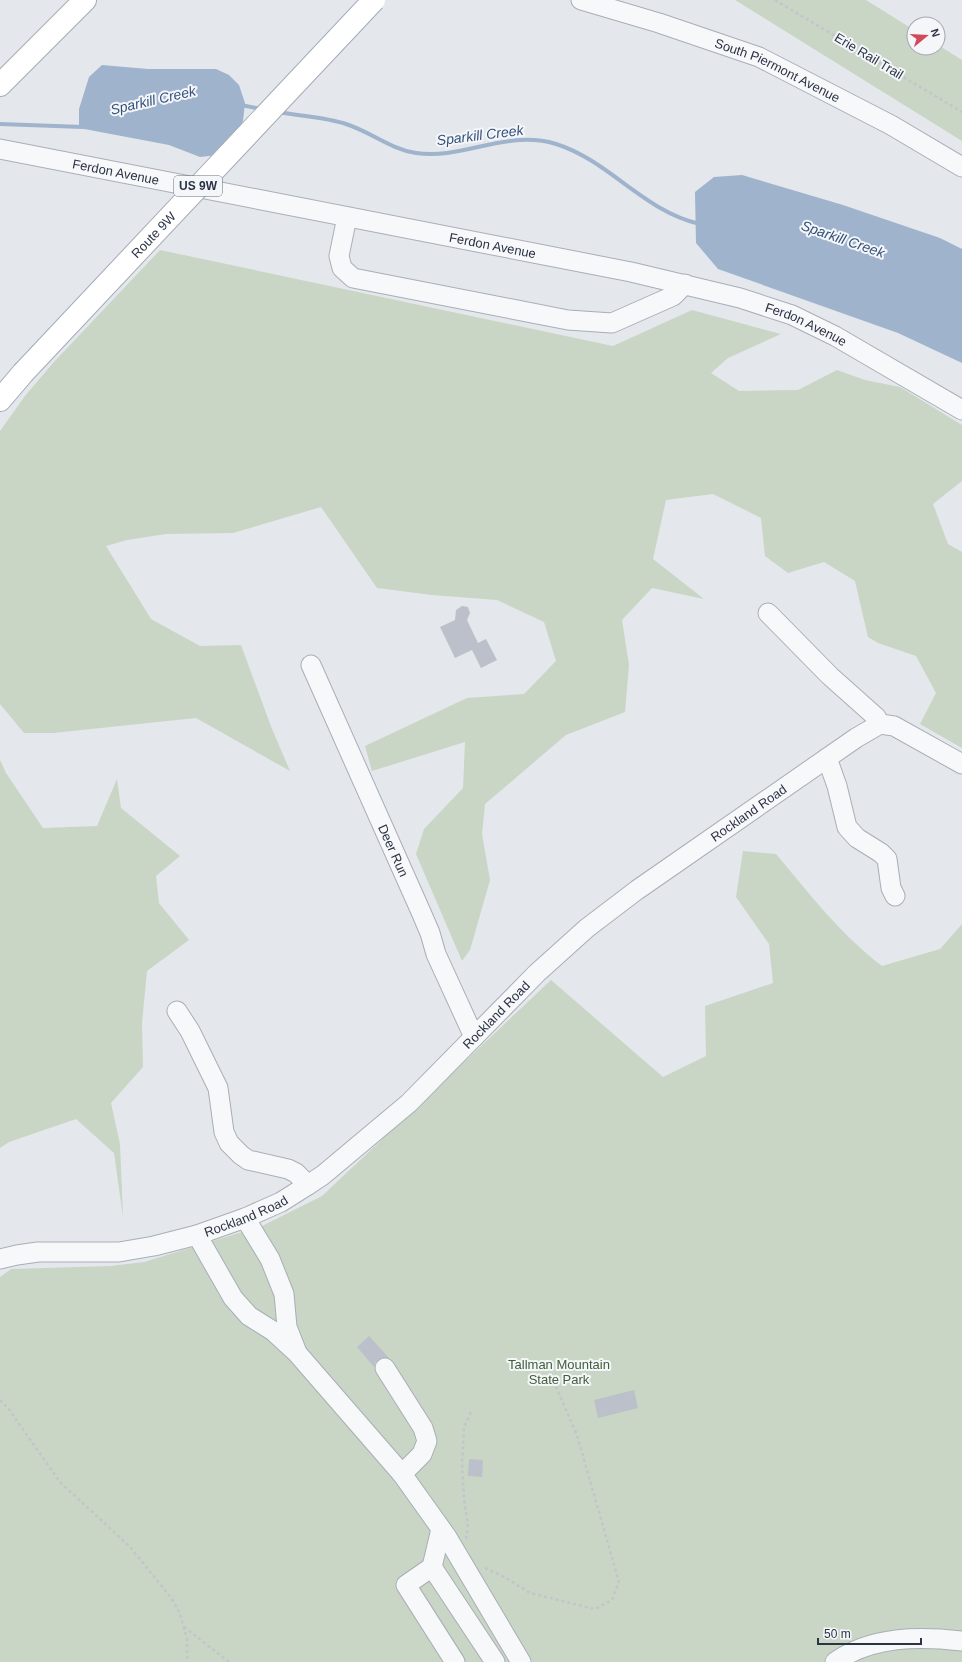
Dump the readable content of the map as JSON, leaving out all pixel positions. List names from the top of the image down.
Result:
{
  "streets": {
    "main road": ["US 9W", "Route 9W"],
    "street": [
      "South Piermont Avenue",
      "Ferdon Avenue",
      "Rockland Road",
      "Deer Run"
    ],
    "path": ["Erie Rail Trail"]
  },
  "crossings": [
    ["Rockland Road", "Deer Run"]
  ],
  "water": ["Sparkill Creek"],
  "parks": ["Tallman Mountain State Park"],
  "scale_bar": "50 m",
  "north": "right"
}
